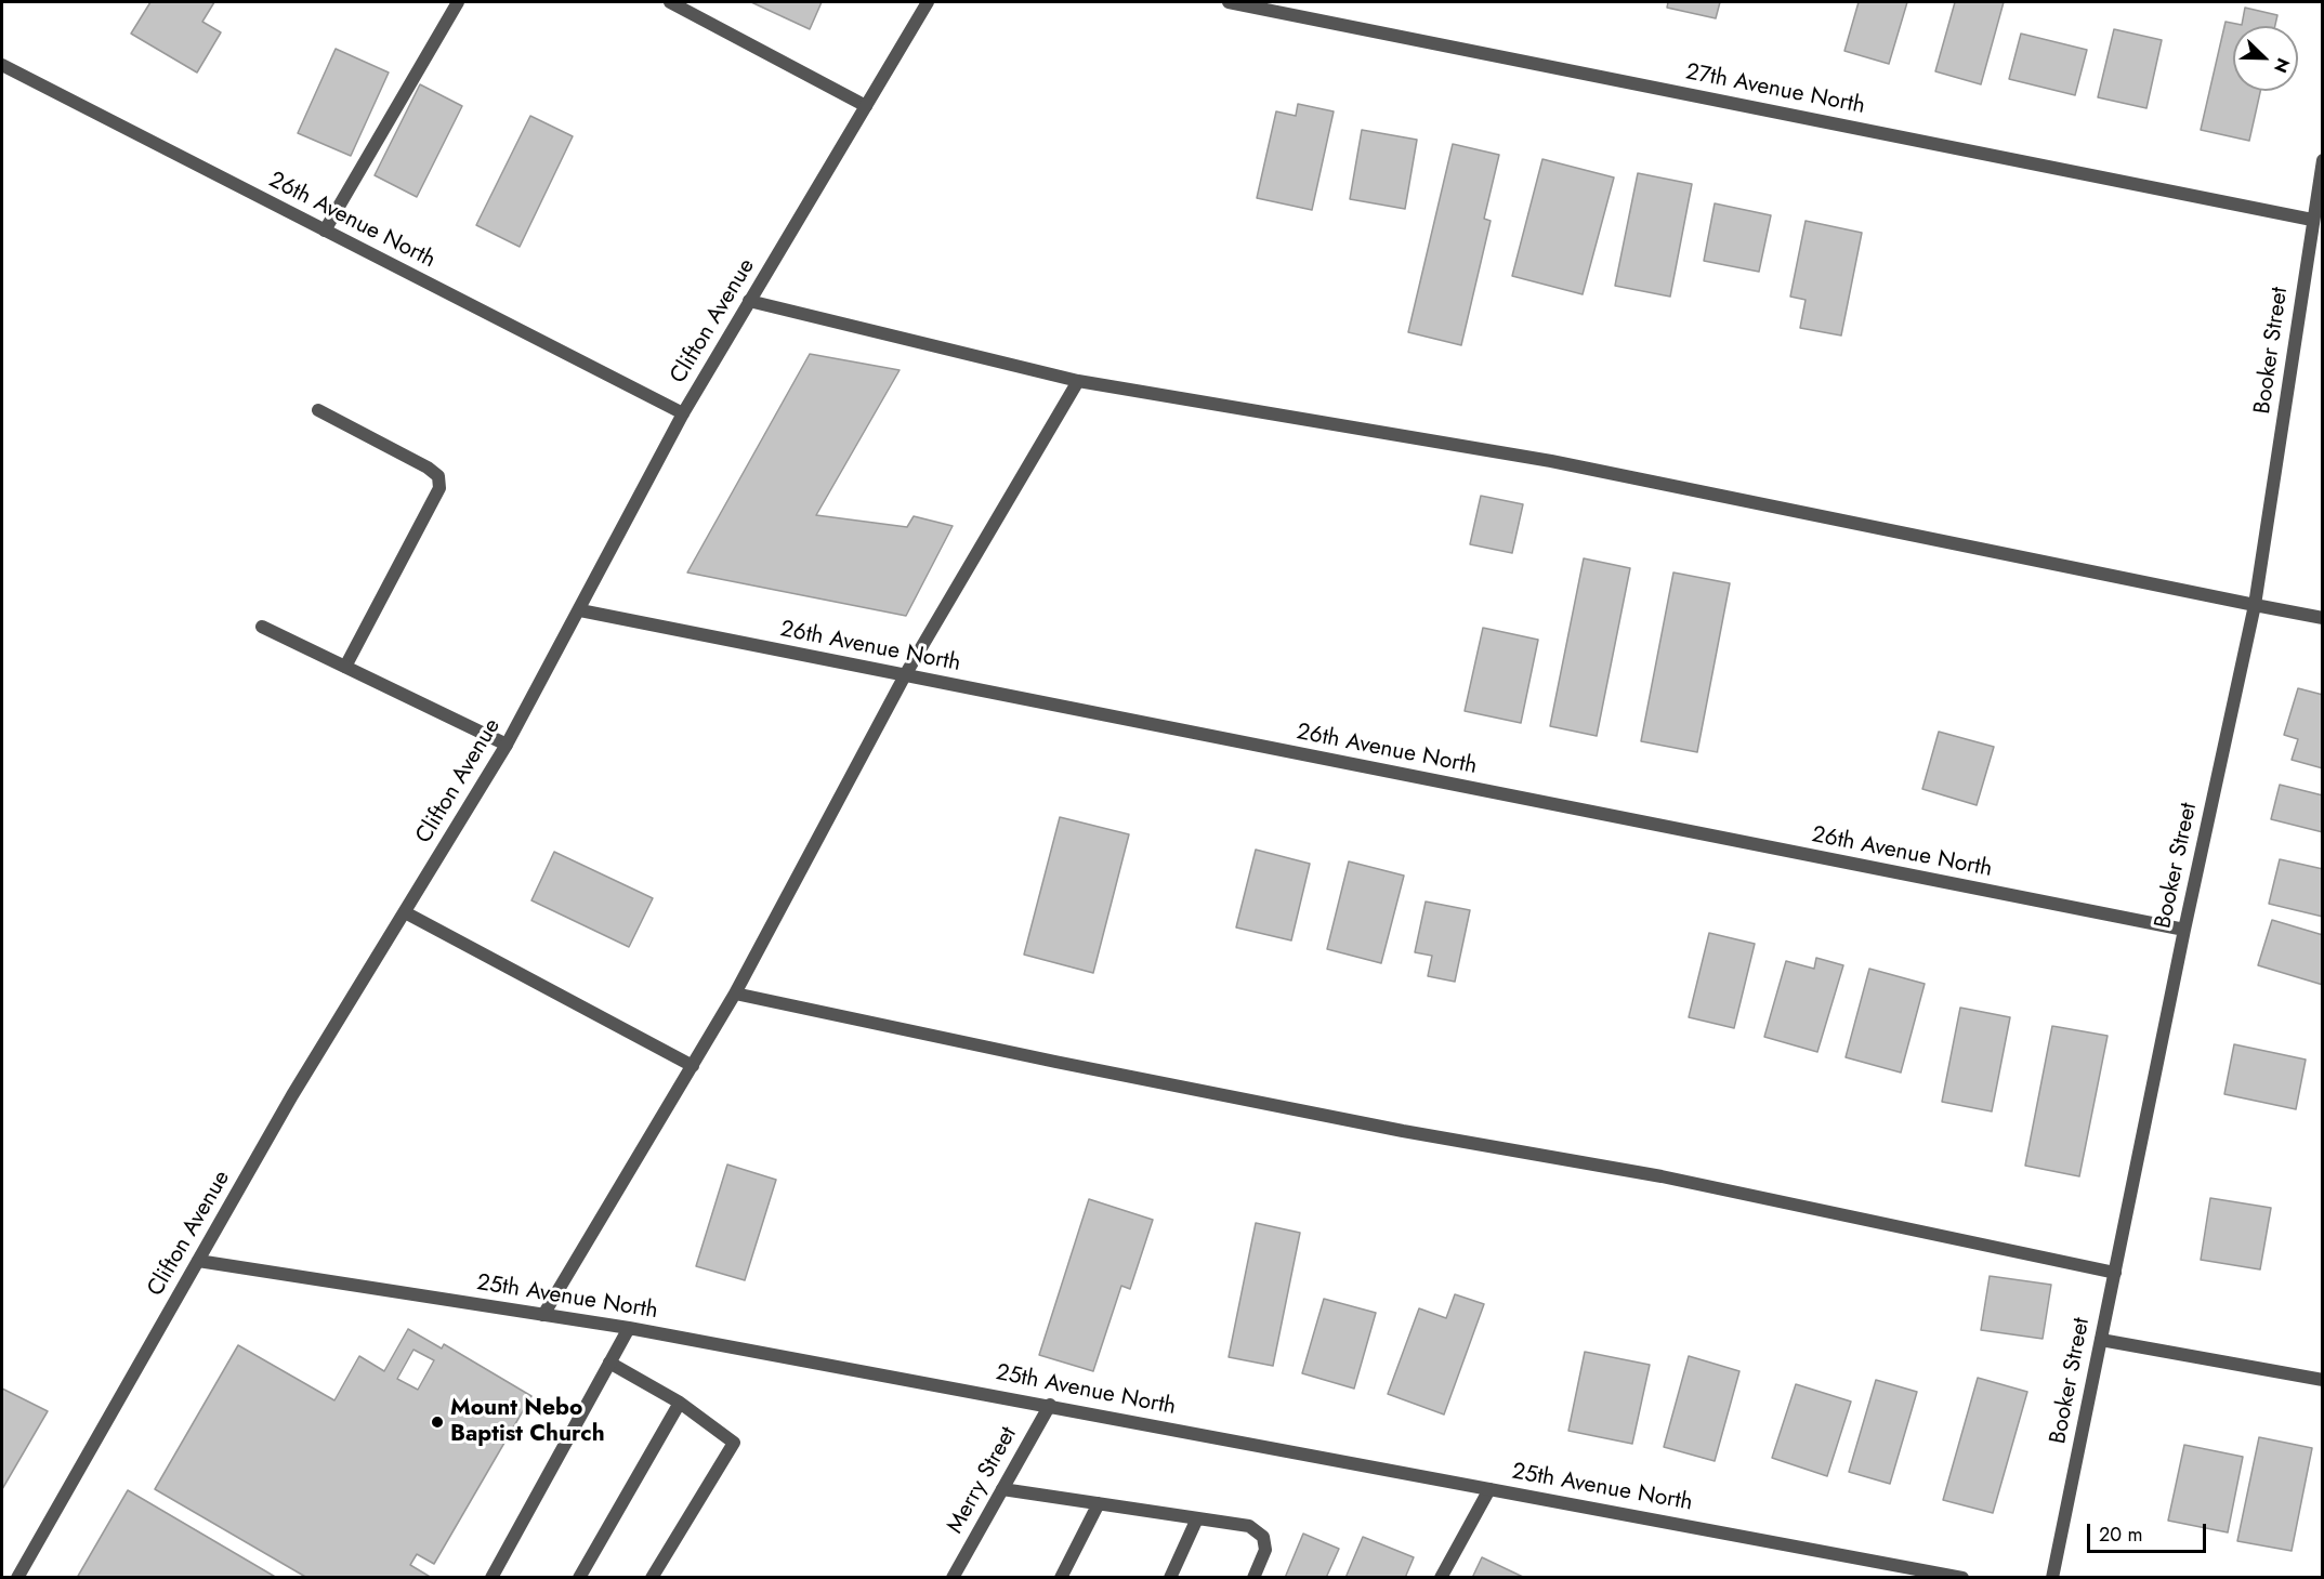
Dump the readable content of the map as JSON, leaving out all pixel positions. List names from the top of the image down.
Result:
{
  "streets": {
    "street": [
      "27th Avenue North",
      "26th Avenue North",
      "Clifton Avenue",
      "Booker Street",
      "25th Avenue North",
      "Merry Street"
    ]
  },
  "crossings": [
    ["27th Avenue North", "Booker Street"],
    ["26th Avenue North", "Clifton Avenue"],
    ["26th Avenue North", "Booker Street"],
    ["Clifton Avenue", "25th Avenue North"],
    ["25th Avenue North", "Merry Street"]
  ],
  "places": ["Mount Nebo Baptist Church"],
  "scale_bar": "20 m",
  "north": "bottom right"
}
